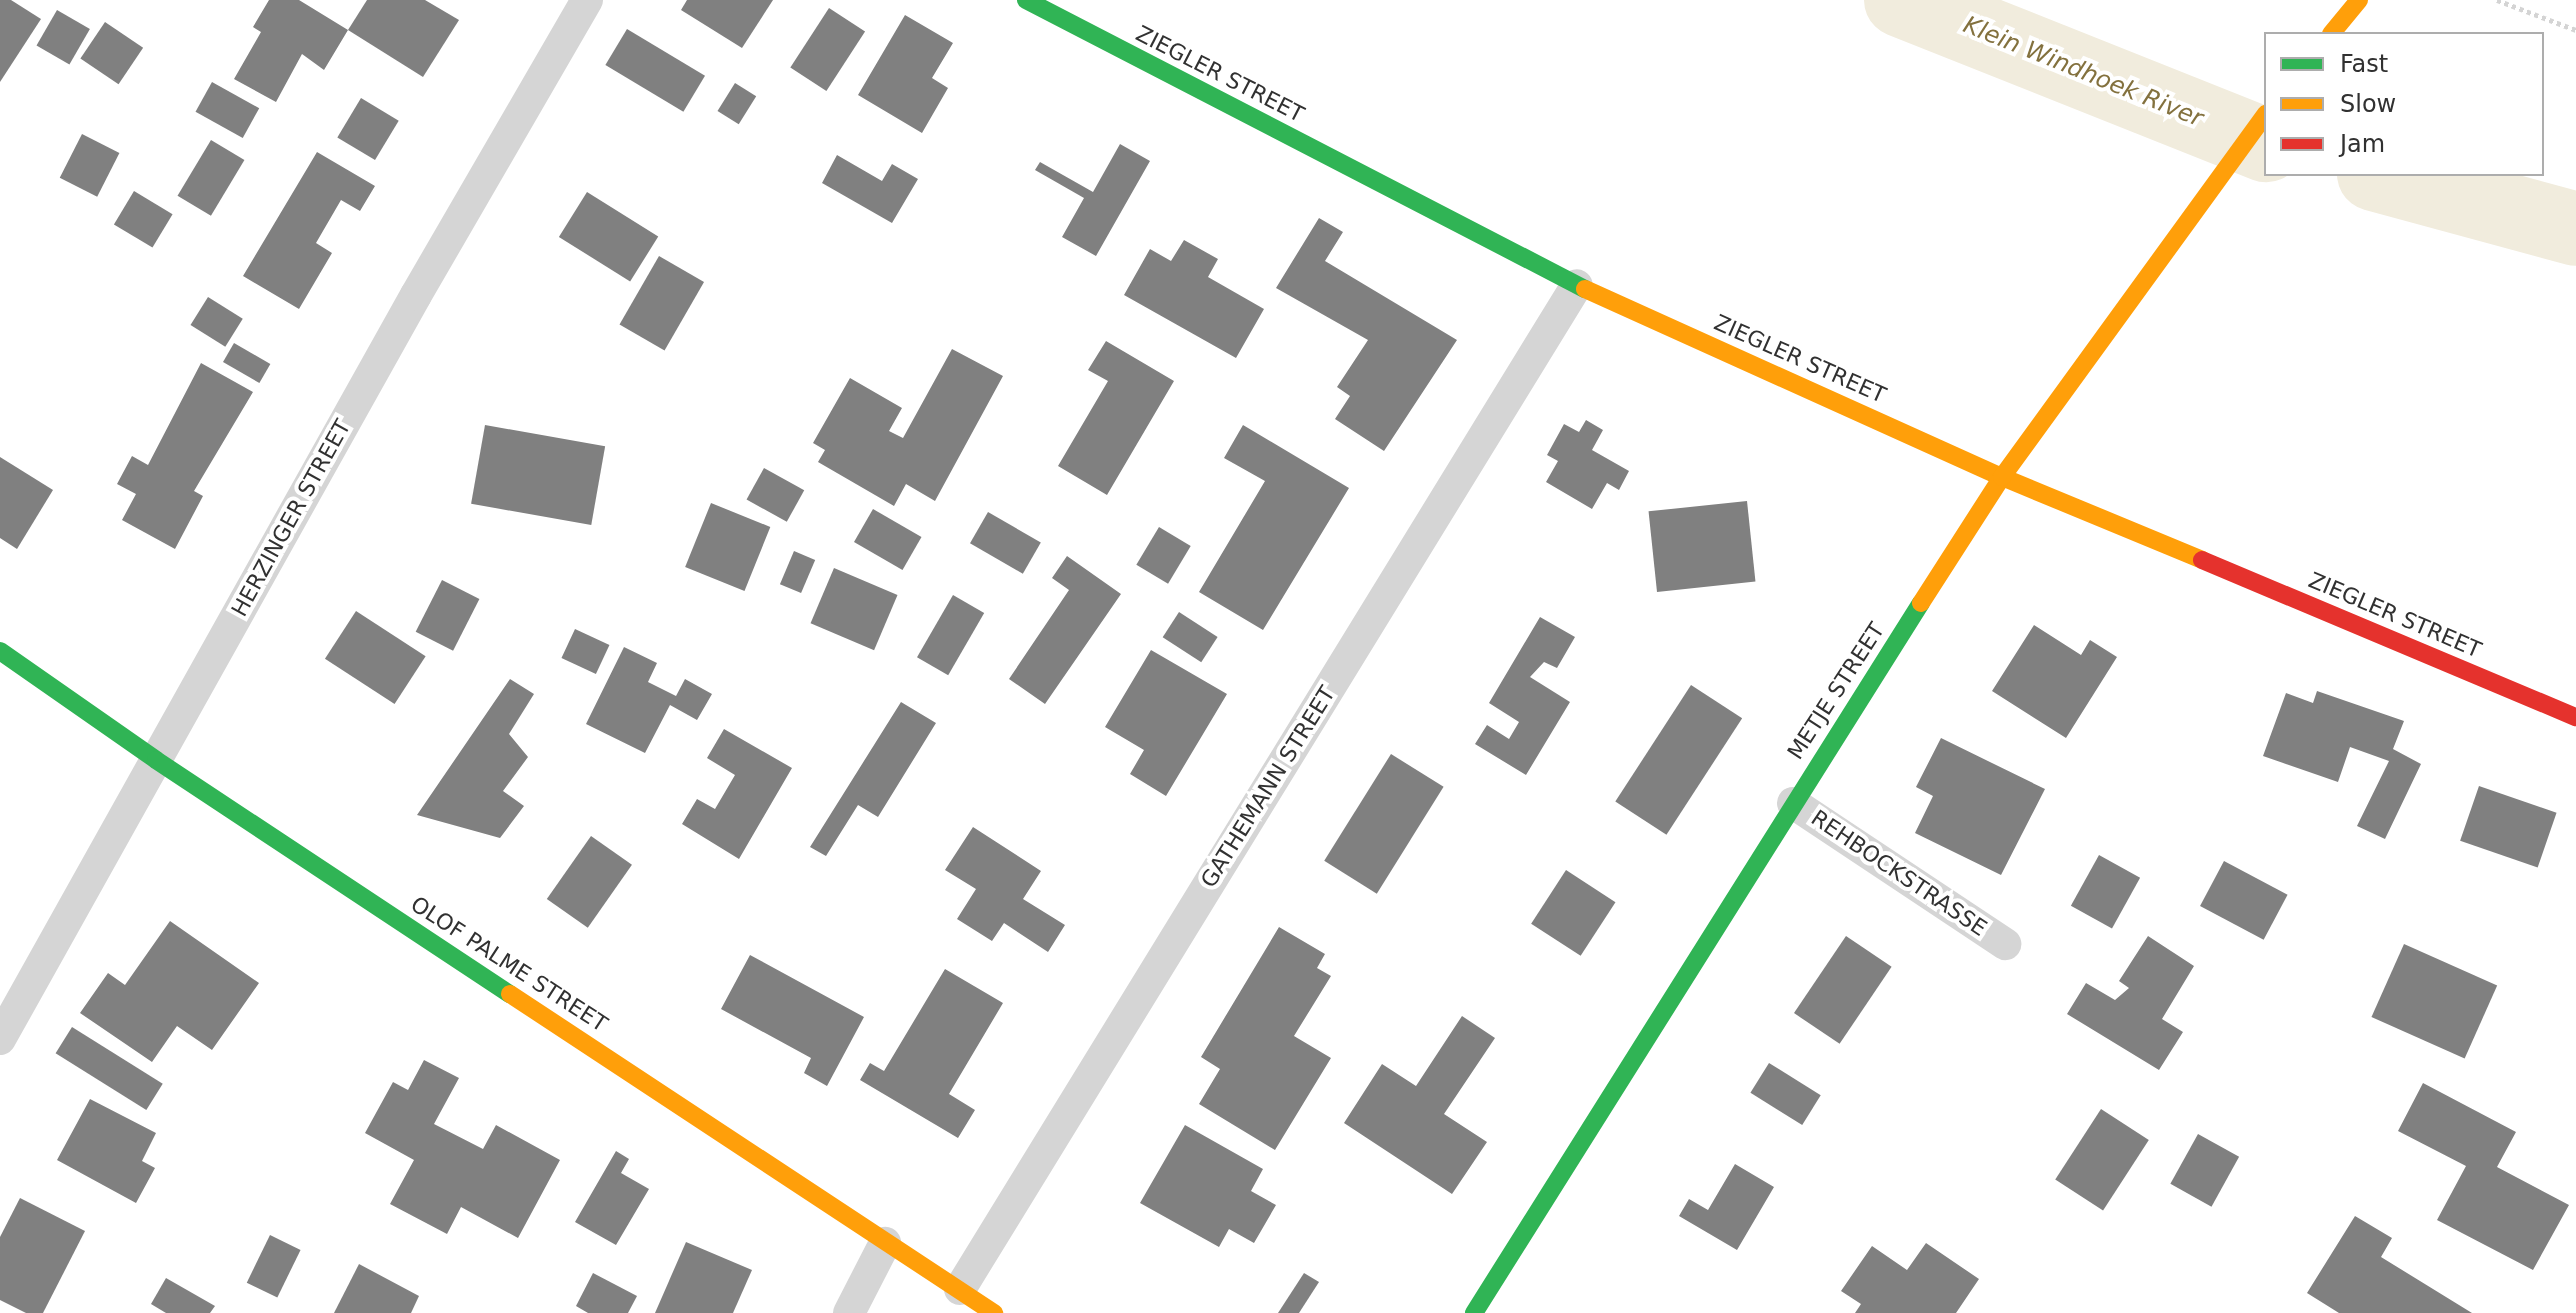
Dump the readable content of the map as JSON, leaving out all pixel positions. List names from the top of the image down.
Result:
{
  "streets": {
    "street": [
      "ZIEGLER STREET",
      "HERZINGER STREET",
      "METJE STREET",
      "GATHEMANN STREET",
      "REHBOCKSTRASSE",
      "OLOF PALME STREET"
    ]
  },
  "crossings": [
    ["ZIEGLER STREET", "METJE STREET"],
    ["ZIEGLER STREET", "GATHEMANN STREET"],
    ["HERZINGER STREET", "OLOF PALME STREET"],
    ["METJE STREET", "REHBOCKSTRASSE"],
    ["GATHEMANN STREET", "OLOF PALME STREET"]
  ],
  "water": ["Klein Windhoek River"],
  "legend": ["Fast", "Slow", "Jam"]
}
